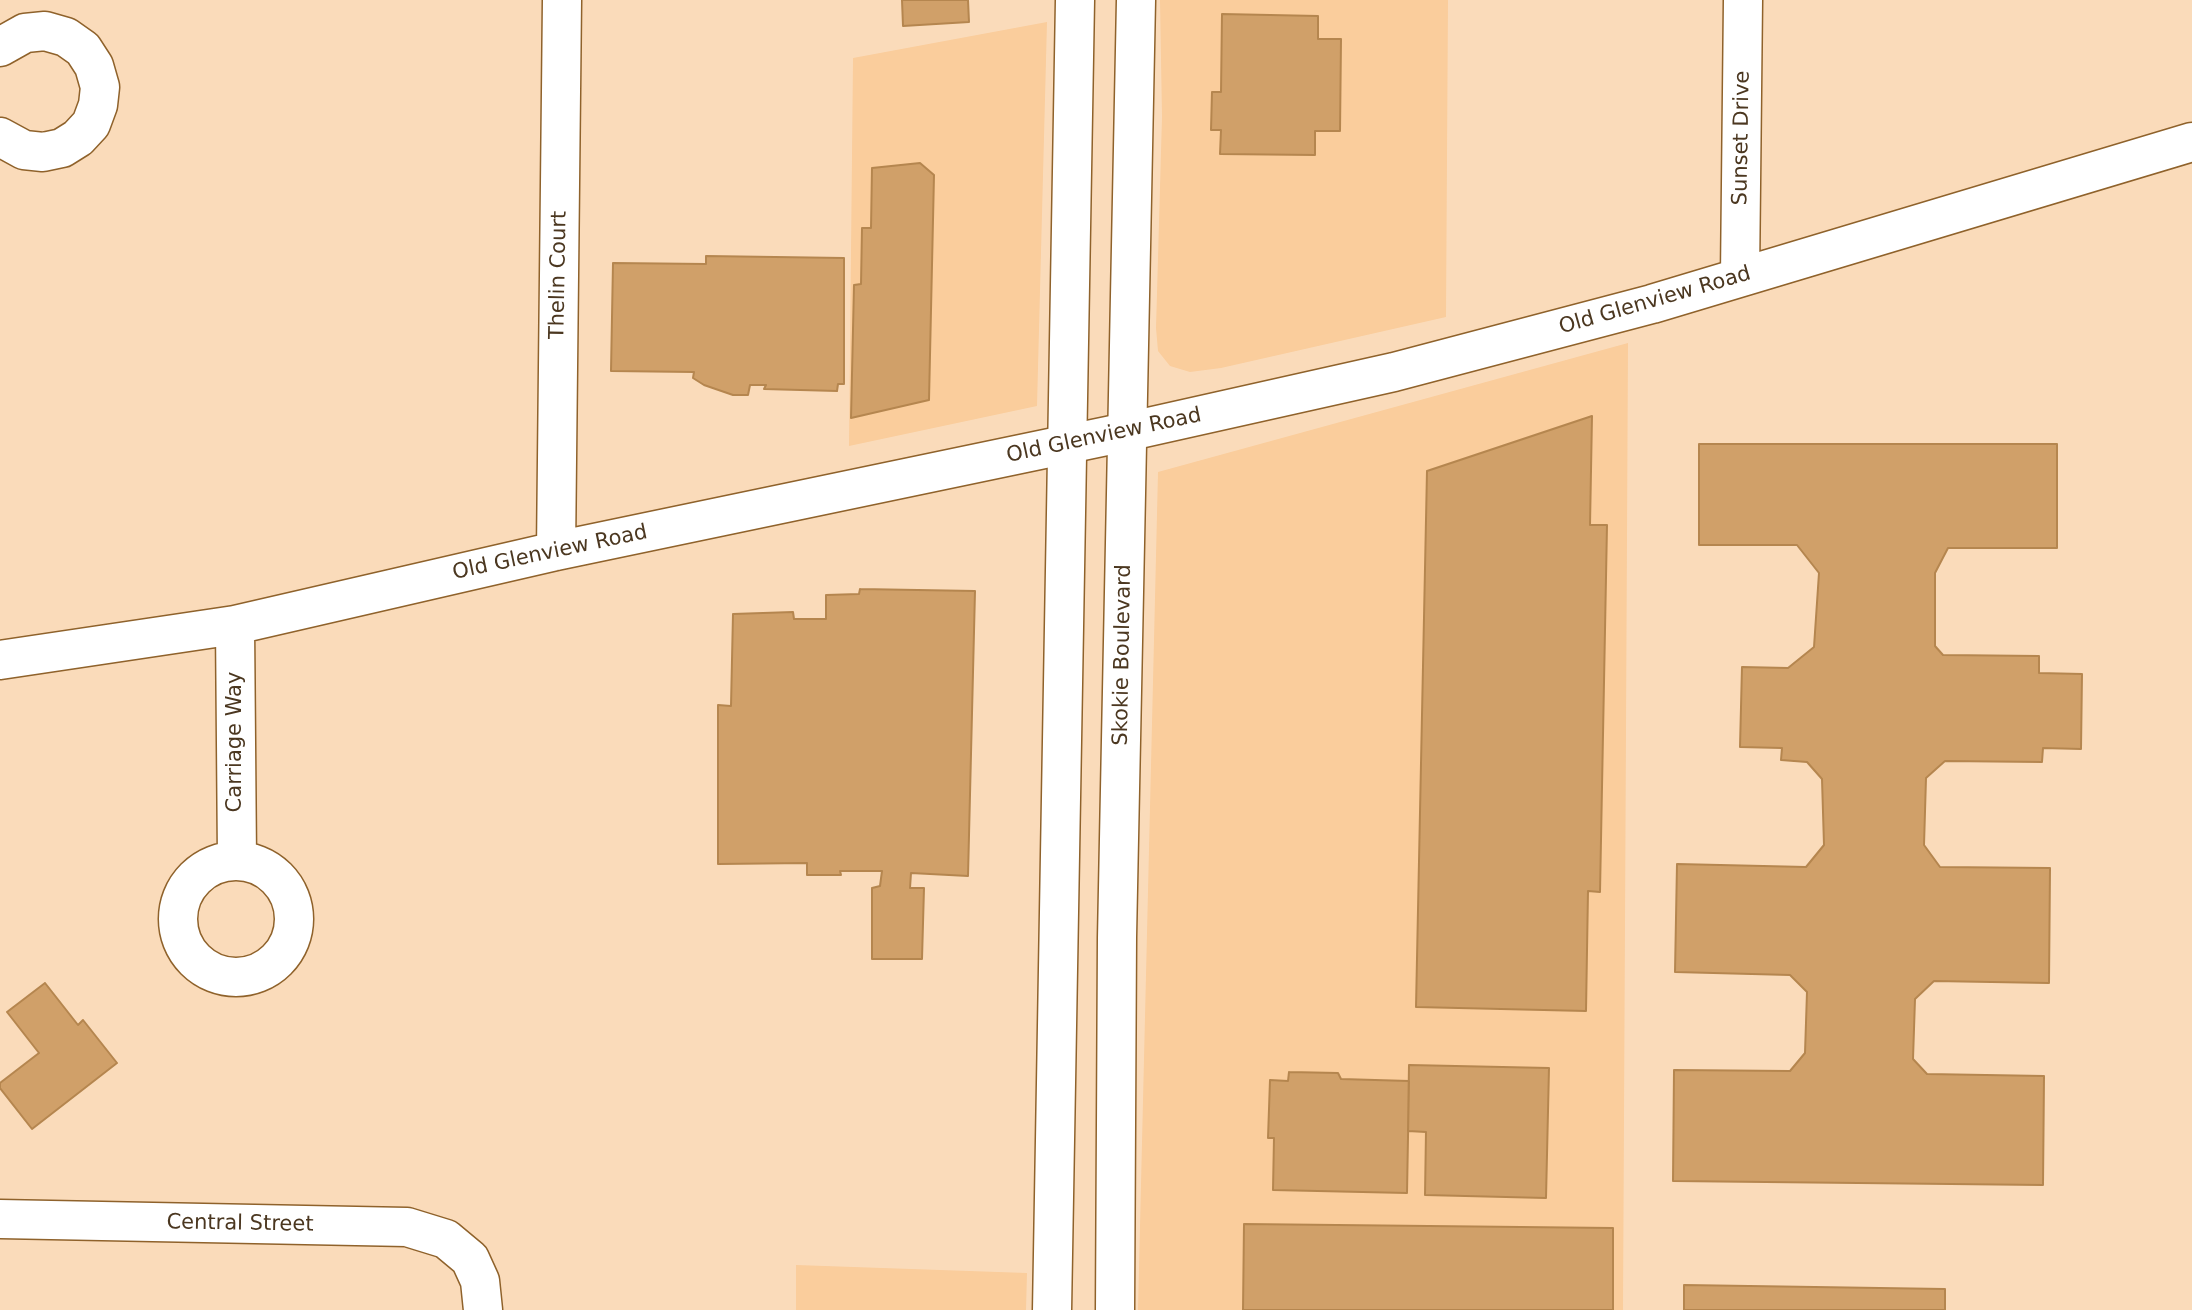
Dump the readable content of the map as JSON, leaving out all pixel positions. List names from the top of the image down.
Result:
{
  "streets": {
    "street": [
      "Sunset Drive",
      "Thelin Court",
      "Old Glenview Road",
      "Skokie Boulevard",
      "Carriage Way",
      "Central Street"
    ]
  },
  "crossings": [
    ["Sunset Drive", "Old Glenview Road"],
    ["Thelin Court", "Old Glenview Road"],
    ["Old Glenview Road", "Skokie Boulevard"],
    ["Old Glenview Road", "Carriage Way"]
  ]
}
